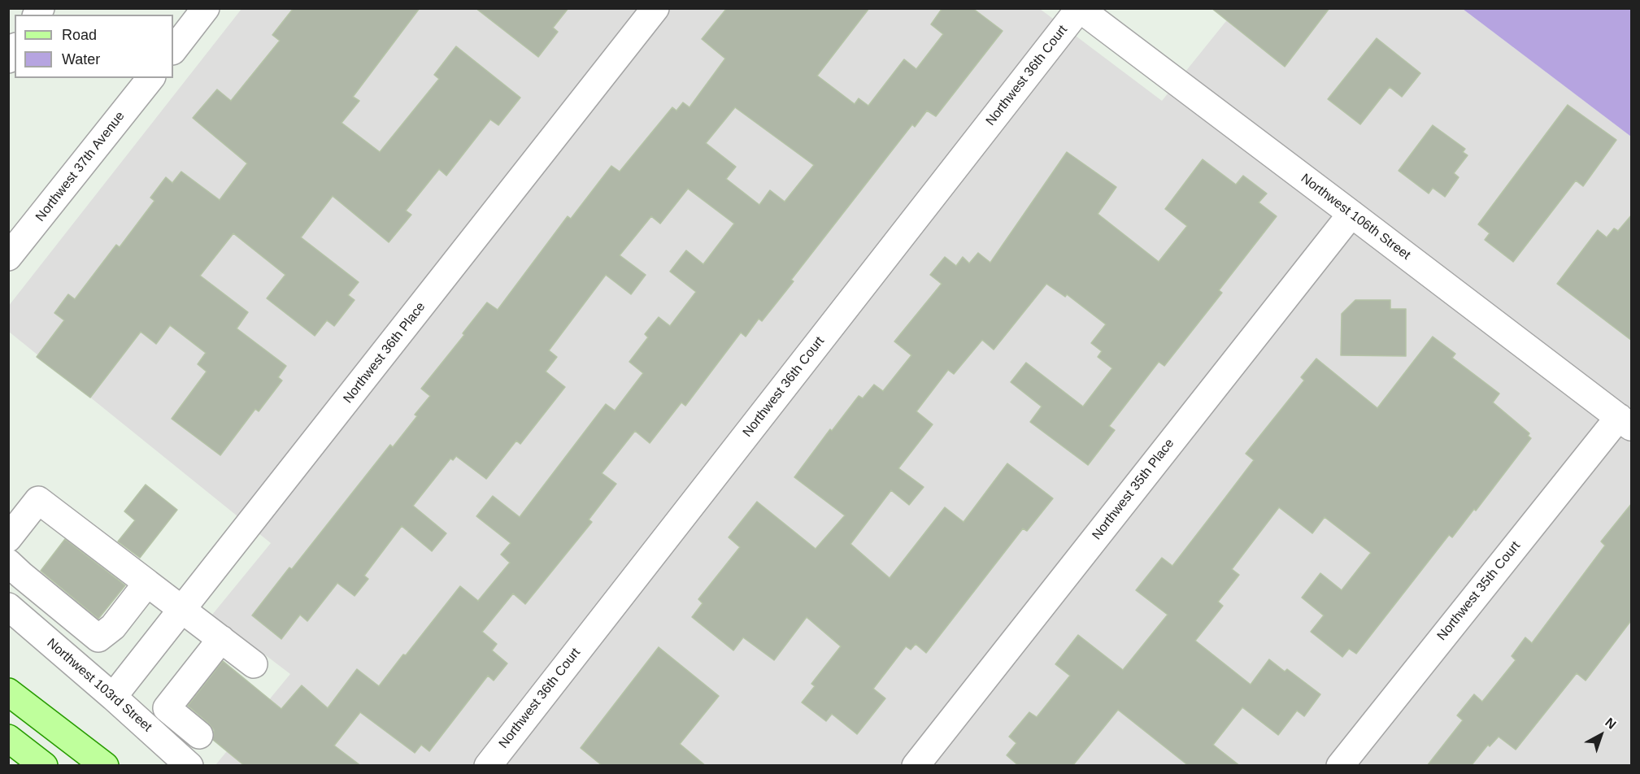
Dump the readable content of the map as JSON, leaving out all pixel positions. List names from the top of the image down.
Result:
{
  "streets": {
    "street": [
      "Northwest 36th Court",
      "Northwest 37th Avenue",
      "Northwest 106th Street",
      "Northwest 36th Place",
      "Northwest 35th Place",
      "Northwest 35th Court",
      "Northwest 103rd Street"
    ]
  },
  "crossings": [
    ["Northwest 36th Court", "Northwest 106th Street"],
    ["Northwest 106th Street", "Northwest 35th Place"],
    ["Northwest 106th Street", "Northwest 35th Court"],
    ["Northwest 36th Place", "Northwest 103rd Street"]
  ],
  "legend": ["Road", "Water"],
  "north": "top right"
}
